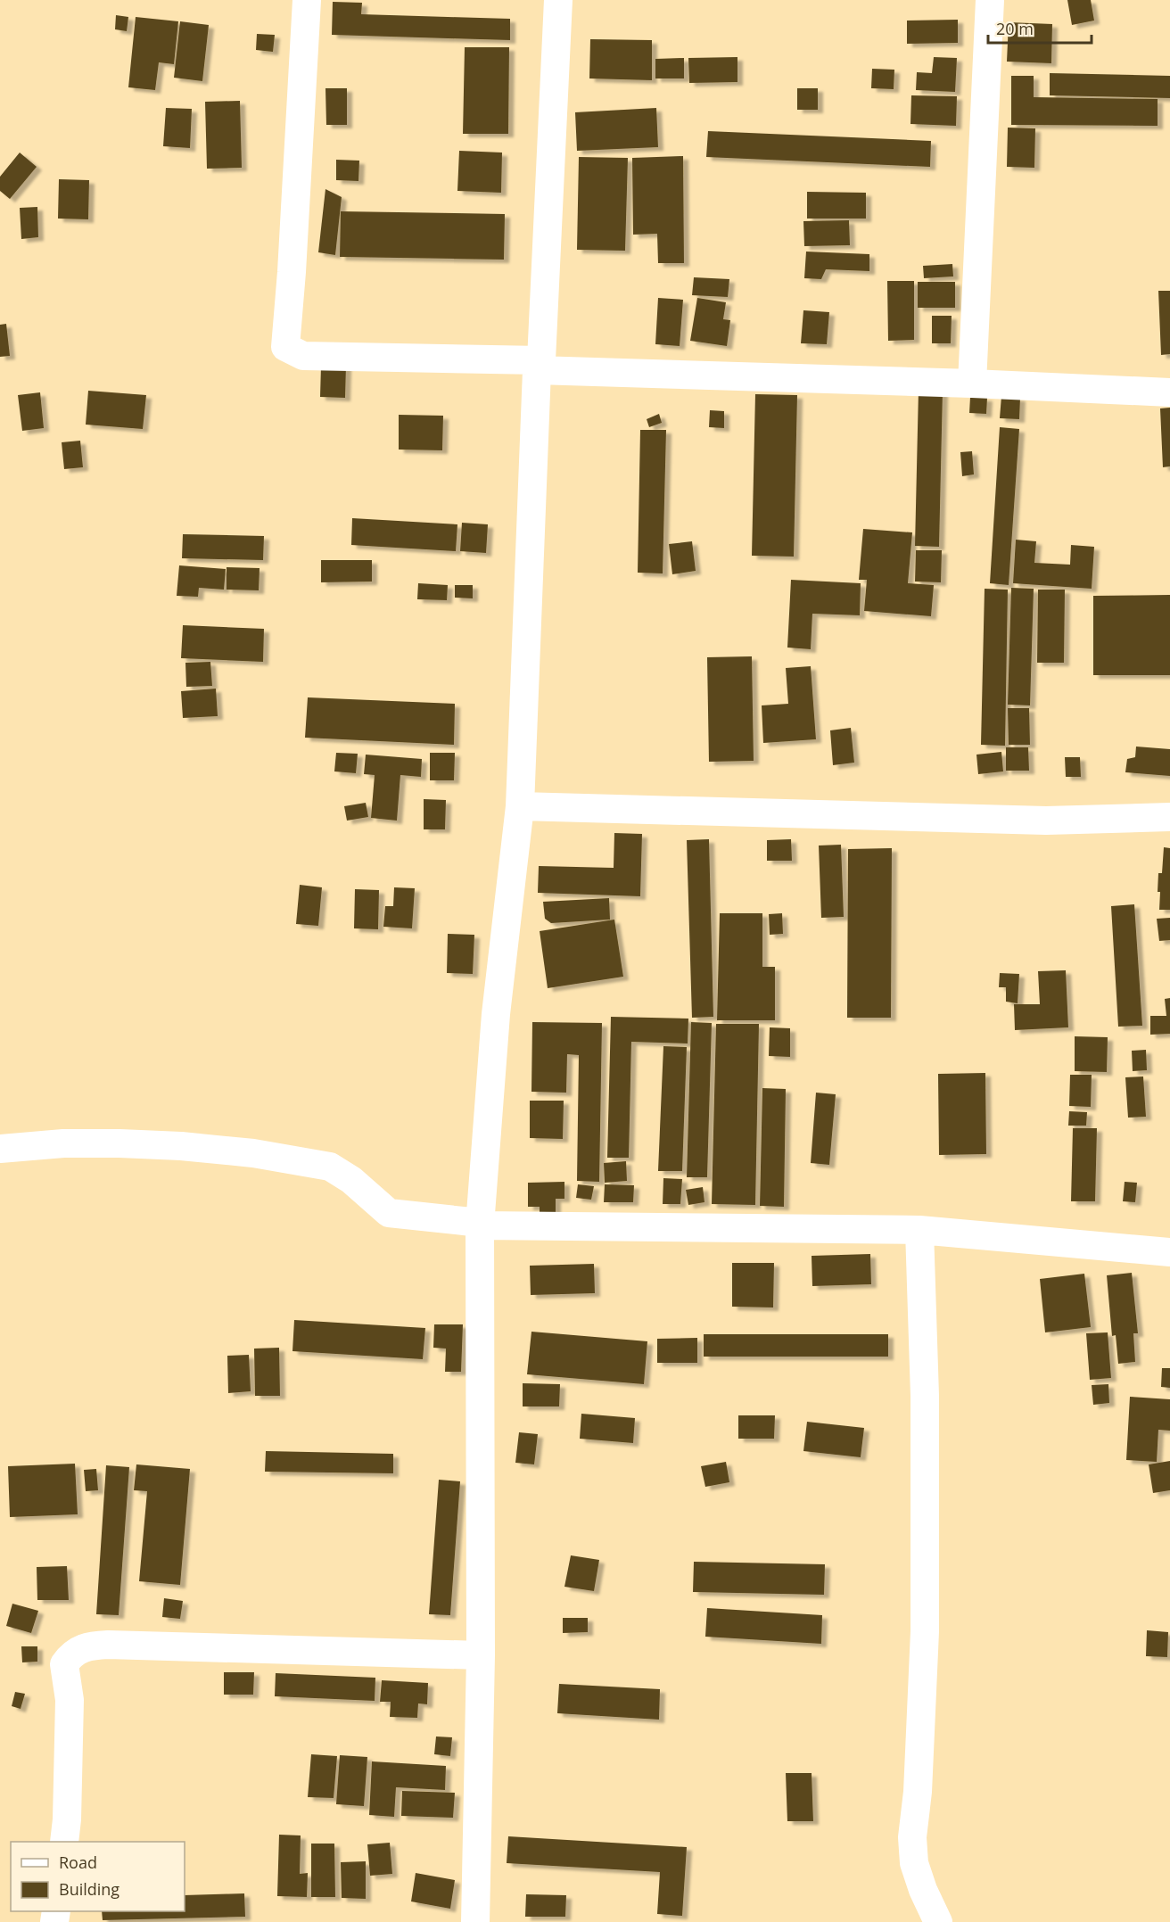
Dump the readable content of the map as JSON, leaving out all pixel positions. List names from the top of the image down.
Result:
{
  "legend": ["Road", "Building"],
  "scale_bar": "20 m"
}
